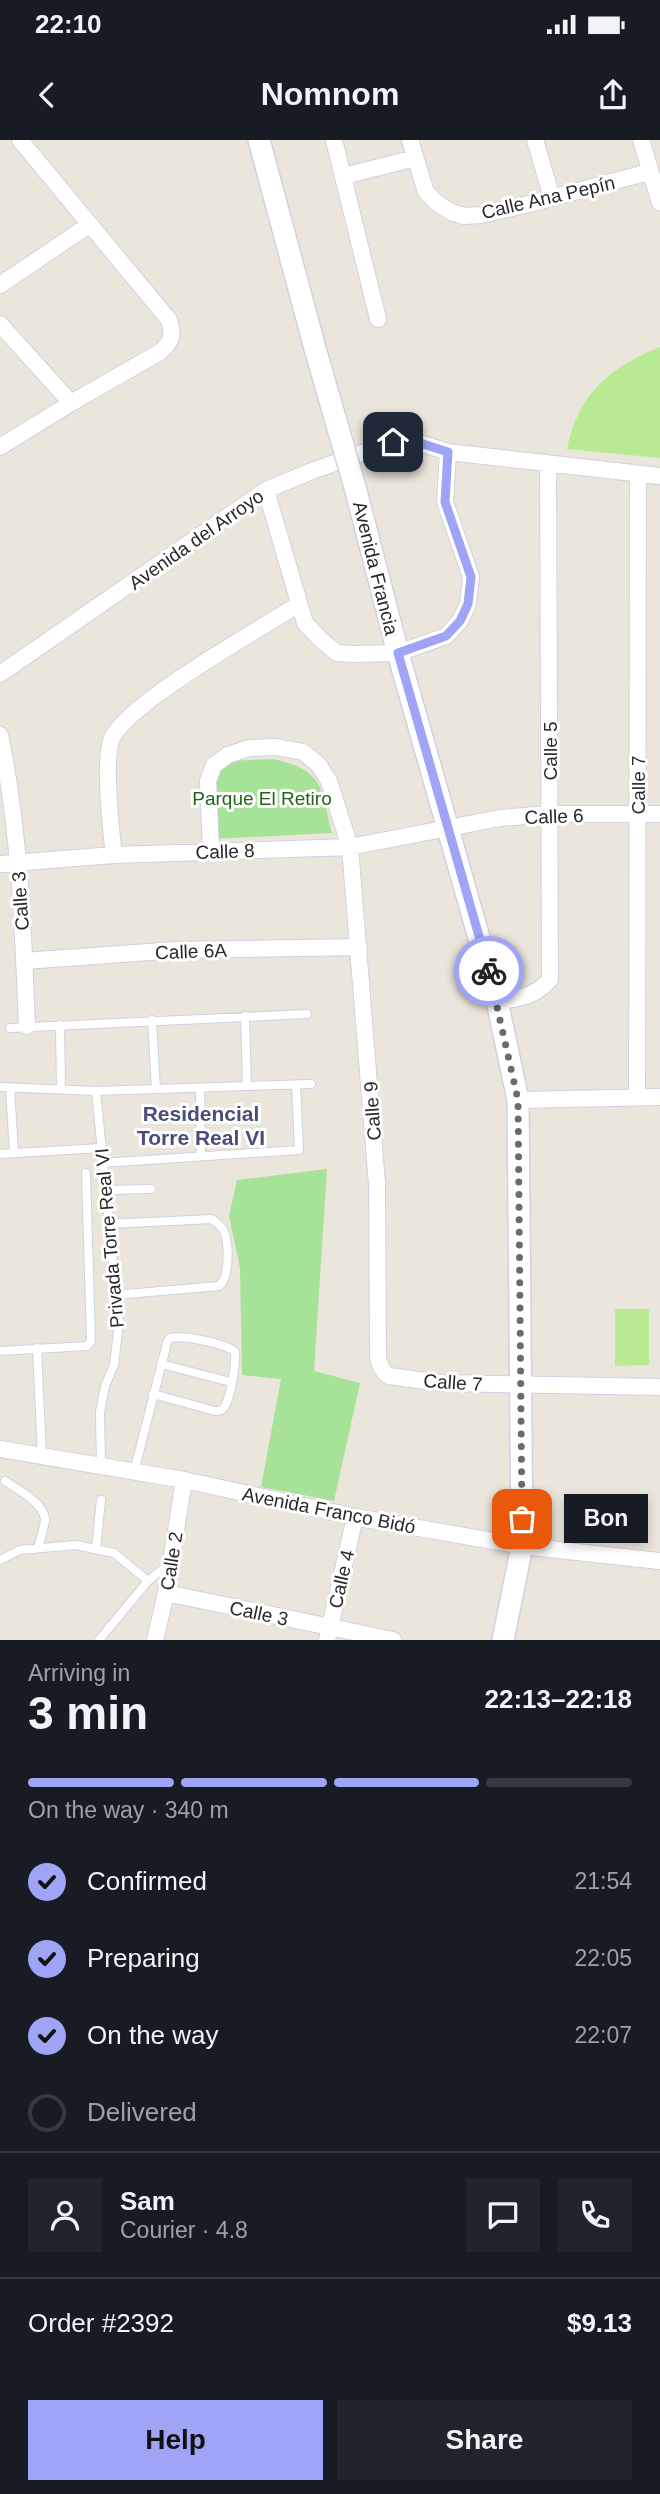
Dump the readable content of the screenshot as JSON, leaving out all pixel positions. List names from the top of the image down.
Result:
{
  "streets": {
    "main road": ["Avenida Francia"],
    "street": [
      "Calle Ana Pepín",
      "Avenida del Arroyo",
      "Calle 5",
      "Calle 7",
      "Calle 6",
      "Calle 8",
      "Calle 3",
      "Calle 6A",
      "Calle 9",
      "Avenida Franco Bidó",
      "Calle 2",
      "Calle 4"
    ],
    "lane": ["Privada Torre Real VI"]
  },
  "crossings": [
    ["Avenida del Arroyo", "Avenida Francia"],
    ["Avenida del Arroyo", "Calle 5"],
    ["Avenida del Arroyo", "Calle 7"],
    ["Avenida Francia", "Calle 5"],
    ["Avenida Francia", "Calle 7"],
    ["Avenida Francia", "Calle 6"],
    ["Avenida Francia", "Calle 8"],
    ["Avenida Francia", "Avenida Franco Bidó"],
    ["Calle 5", "Calle 6"],
    ["Calle 7", "Calle 6"],
    ["Calle 7", "Calle 9"],
    ["Calle 6", "Calle 8"],
    ["Calle 8", "Calle 3"],
    ["Calle 8", "Calle 9"],
    ["Calle 3", "Calle 6A"],
    ["Calle 3", "Calle 2"],
    ["Calle 3", "Calle 4"],
    ["Calle 6A", "Calle 9"],
    ["Privada Torre Real VI", "Avenida Franco Bidó"],
    ["Avenida Franco Bidó", "Calle 2"],
    ["Avenida Franco Bidó", "Calle 4"]
  ],
  "districts": ["Residencial Torre Real VI"],
  "parks": ["Parque El Retiro"],
  "places": ["Bon"],
  "page": {
    "status": "22:10",
    "header": "Nomnom",
    "bubble": "Bon",
    "heading": ["3 min", "Arriving in", "22:13–22:18"],
    "panel": [
      "Sam",
      "Courier · 4.8",
      "Order #2392",
      "$9.13"
    ],
    "bar": "On the way · 340 m",
    "list": [
      ["Confirmed", "21:54"],
      ["Preparing", "22:05"],
      ["On the way", "22:07"],
      "Delivered"
    ],
    "buttons": ["Help", "Share"]
  }
}
